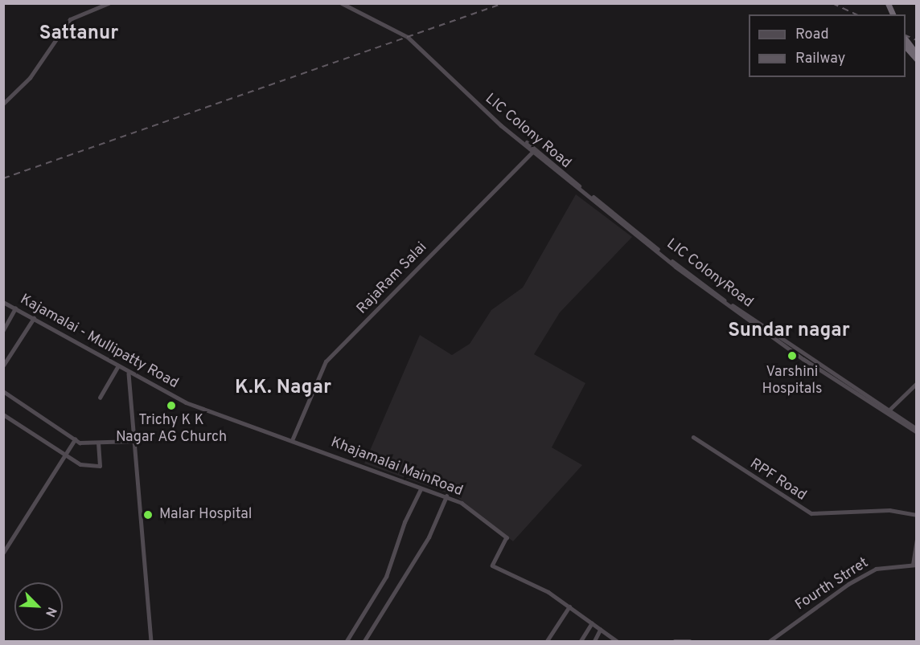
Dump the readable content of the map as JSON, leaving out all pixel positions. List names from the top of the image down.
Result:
{
  "streets": {
    "street": [
      "LIC Colony Road",
      "LIC ColonyRoad",
      "RajaRam Salai",
      "Kajamalai - Mullipatty Road",
      "Khajamalai MainRoad",
      "RPF Road",
      "Fourth Strret"
    ]
  },
  "crossings": [
    ["LIC Colony Road", "LIC ColonyRoad"],
    ["LIC Colony Road", "RajaRam Salai"],
    ["RajaRam Salai", "Kajamalai - Mullipatty Road"],
    ["RajaRam Salai", "Khajamalai MainRoad"],
    ["Kajamalai - Mullipatty Road", "Khajamalai MainRoad"]
  ],
  "districts": ["Sattanur", "Sundar nagar", "K.K. Nagar"],
  "places": ["Varshini Hospitals", "Trichy K K Nagar AG Church", "Malar Hospital"],
  "legend": ["Road", "Railway"],
  "north": "bottom right"
}
